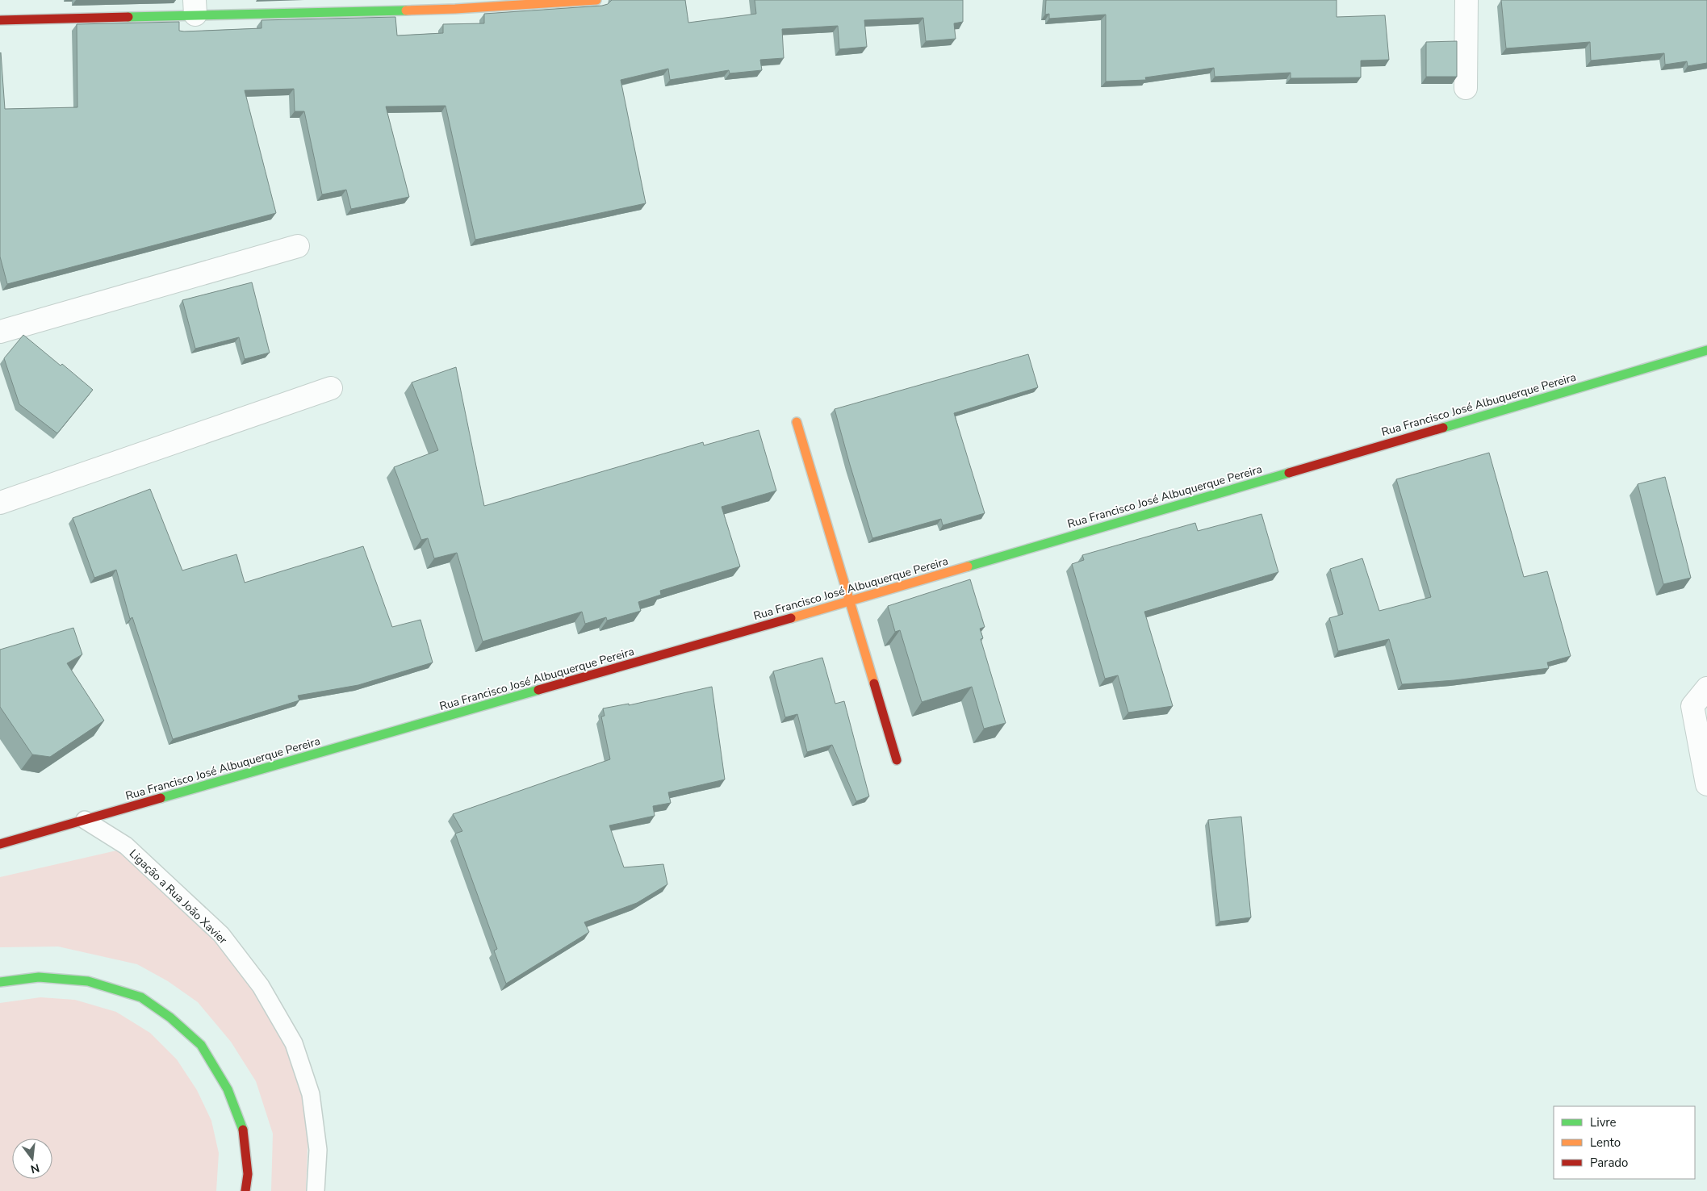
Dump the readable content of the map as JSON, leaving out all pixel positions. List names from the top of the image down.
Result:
{
  "streets": {
    "main road": ["Rua Francisco José Albuquerque Pereira"],
    "lane": ["Ligação a Rua João Xavier"]
  },
  "crossings": [
    ["Rua Francisco José Albuquerque Pereira", "Ligação a Rua João Xavier"]
  ],
  "legend": ["Livre", "Lento", "Parado"],
  "north": "bottom"
}
